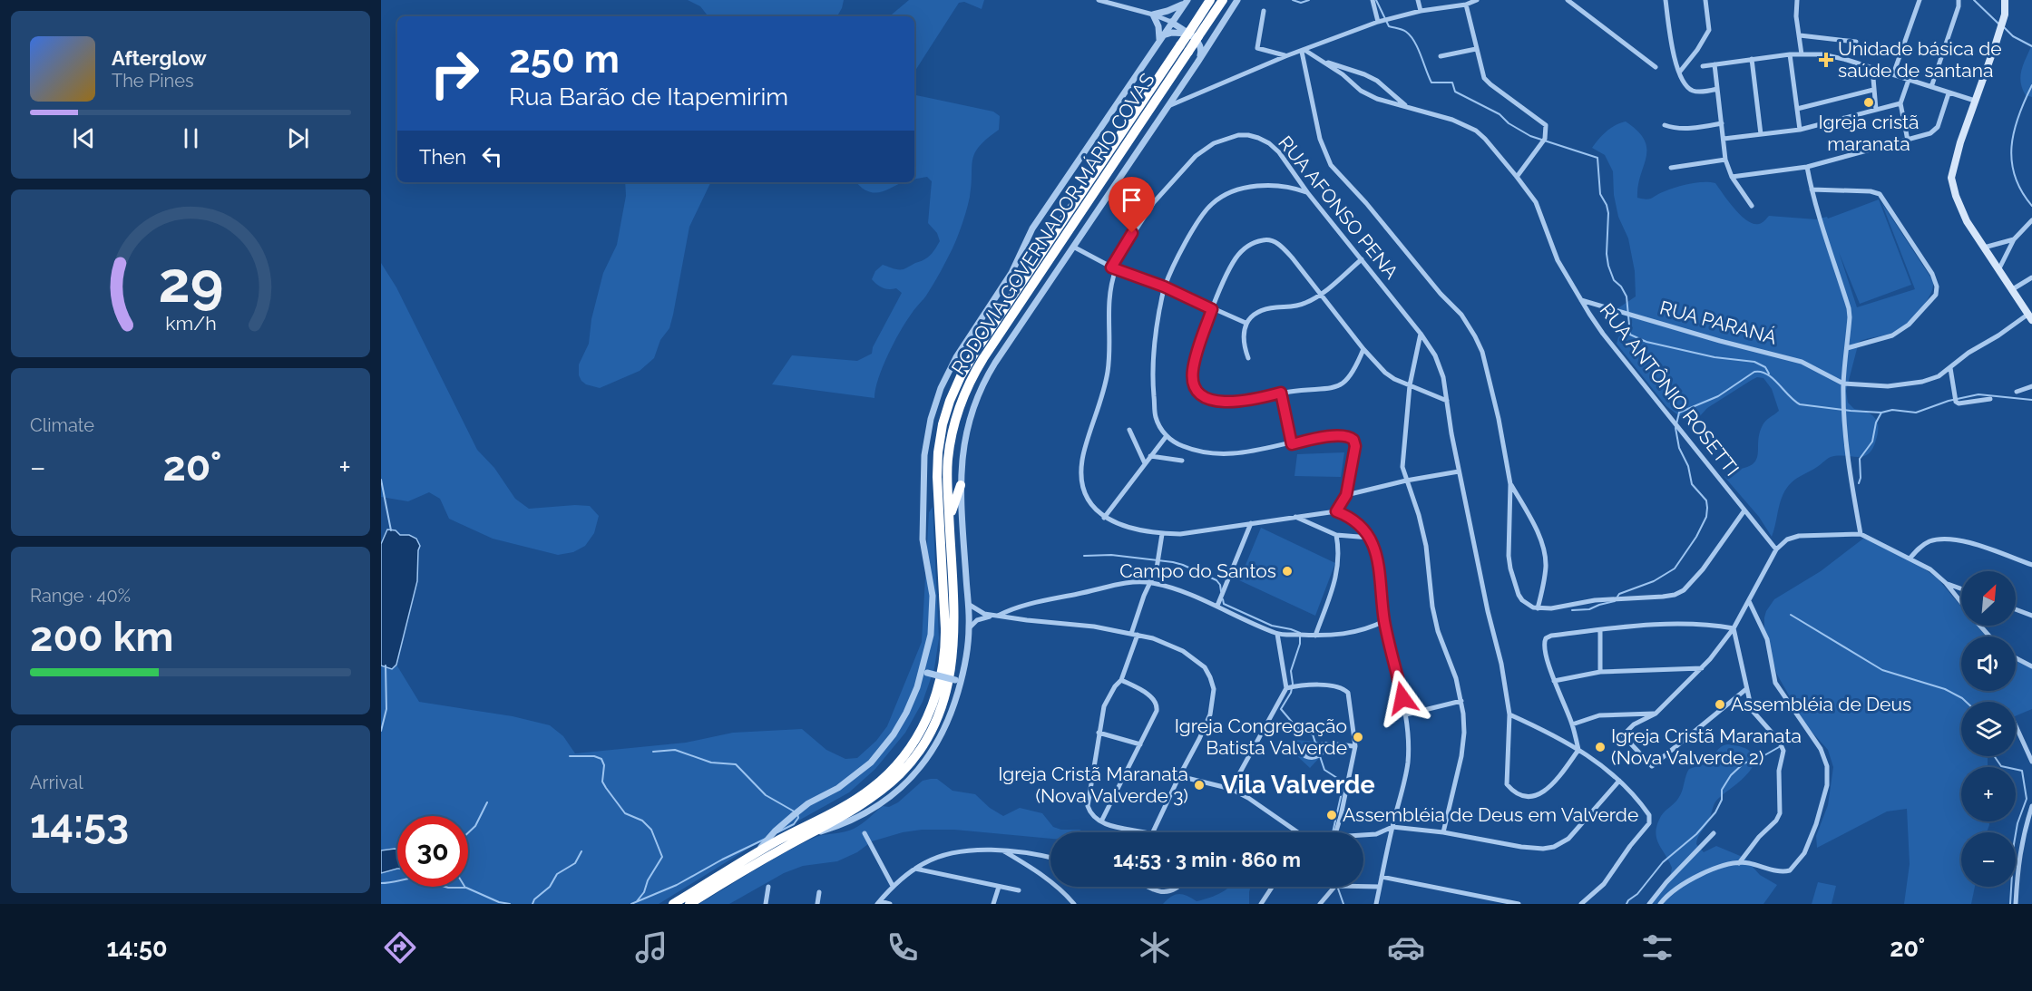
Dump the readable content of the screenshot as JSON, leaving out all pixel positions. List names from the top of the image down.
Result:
{
  "streets": {
    "highway": ["RODOVIA GOVERNADOR MÁRIO COVAS"],
    "street": ["RUA AFONSO PENA", "RUA PARANÁ", "RUA ANTÔNIO ROSETTI"]
  },
  "crossings": [
    ["RUA PARANÁ", "RUA ANTÔNIO ROSETTI"]
  ],
  "districts": ["Vila Valverde"],
  "places": {
    "health": ["Unidade básica de saúde de santana"],
    "other": [
      "Igreja cristã maranata",
      "Campo do Santos",
      "Assembléia de Deus",
      "Igreja Congregação Batista Valverde",
      "Igreja Cristã Maranata (Nova Valverde 2)",
      "Igreja Cristã Maranata (Nova Valverde 3)",
      "Assembléia de Deus em Valverde"
    ]
  },
  "north": "top right",
  "page": {
    "turn": ["250 m", "Rua Barão de Itapemirim"],
    "song": ["Afterglow", "The Pines"],
    "then": "Then",
    "tile": [
      "Climate",
      ["Range · 40%", "200 km"],
      ["Arrival", "14:53"]
    ],
    "heat": ["−", "20°", "+"],
    "map_buttons": ["+", "−"],
    "limit": "30",
    "trip": "14:53 · 3 min · 860 m",
    "tabs": ["14:50", "20°"],
    "gauge": ["29", "km/h"]
  }
}
